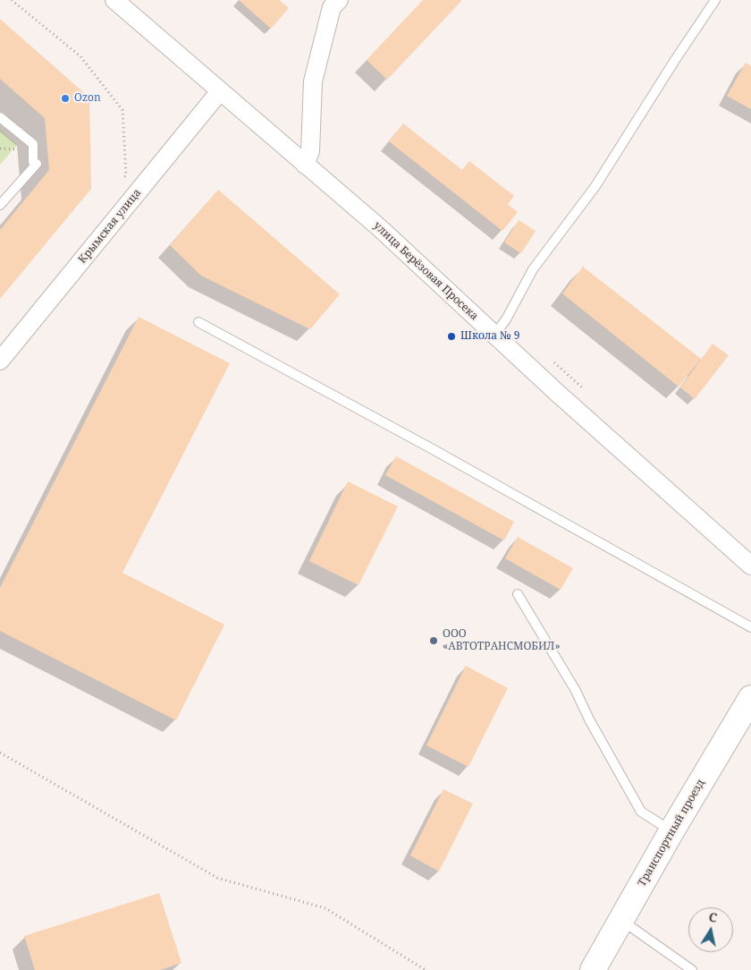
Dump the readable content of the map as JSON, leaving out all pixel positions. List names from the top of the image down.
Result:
{
  "streets": {
    "main road": ["Транспортный проезд"],
    "street": ["Крымская улица", "улица Берёзовая Просека"]
  },
  "crossings": [
    ["Крымская улица", "улица Берёзовая Просека"]
  ],
  "places": ["Ozon", "Школа № 9", "ООО «АВТОТРАНСМОБИЛ»"],
  "north": "top"
}
